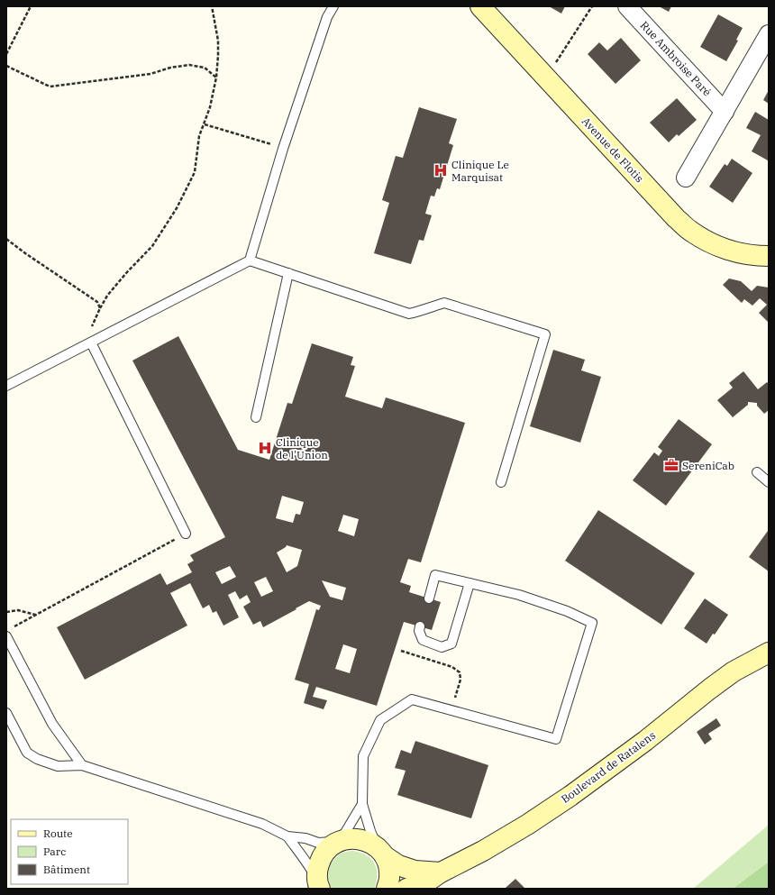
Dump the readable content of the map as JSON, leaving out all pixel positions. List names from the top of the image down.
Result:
{
  "streets": {
    "street": ["Rue Ambroise Paré", "Avenue de Flotis", "Boulevard de Ratalens"]
  },
  "places": {
    "hospital": ["Clinique Le Marquisat", "Clinique de l'Union"],
    "office": ["SereniCab"]
  },
  "legend": ["Route", "Parc", "Bâtiment"]
}
